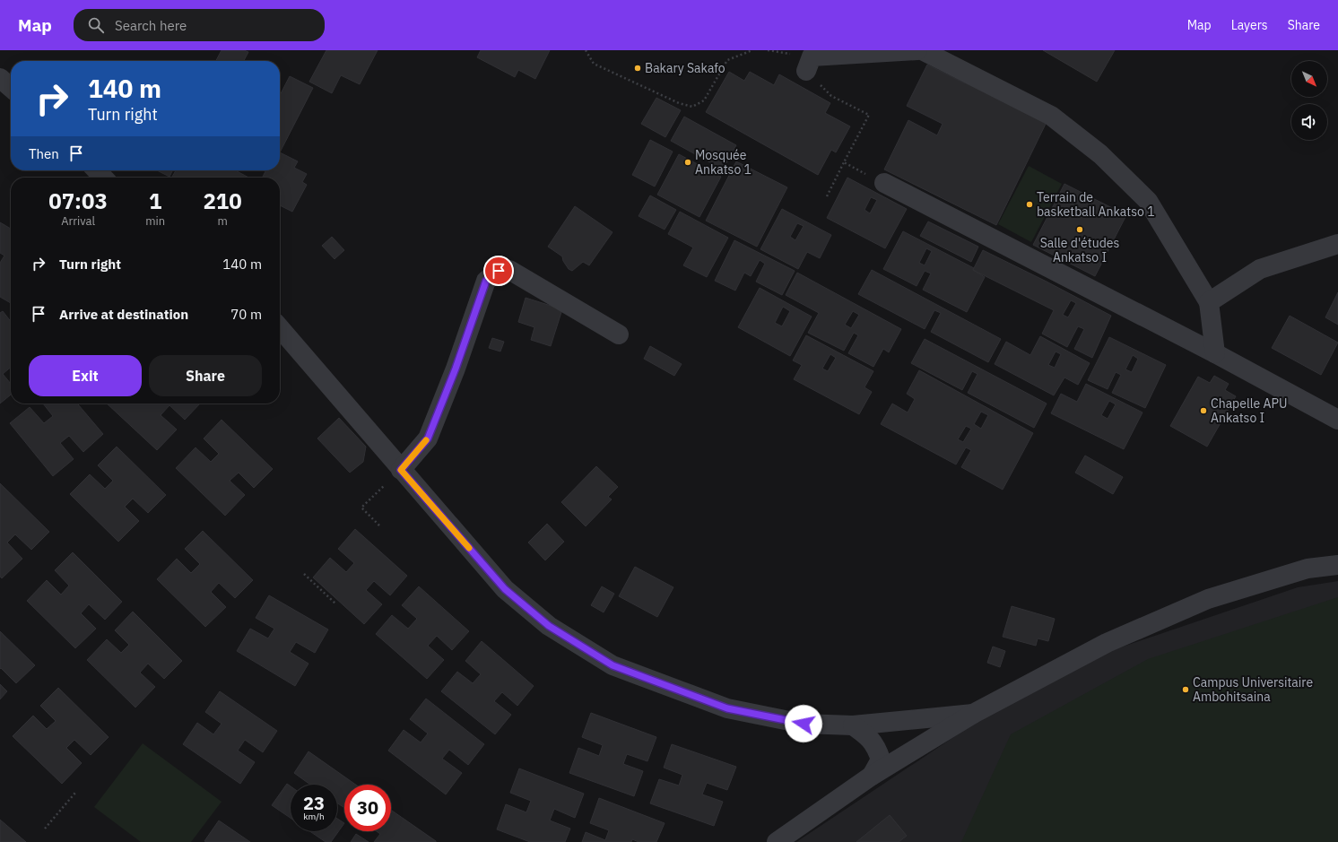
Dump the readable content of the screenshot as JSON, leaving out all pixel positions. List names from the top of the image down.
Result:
{
  "places": [
    "Bakary Sakafo",
    "Mosquée Ankatso 1",
    "Terrain de basketball Ankatso 1",
    "Salle d'études Ankatso I",
    "Chapelle APU Ankatso I",
    "Campus Universitaire Ambohitsaina"
  ],
  "north": "bottom right",
  "page": {
    "header": "Map",
    "search": "Search here",
    "nav": ["Map", "Layers", "Share"],
    "turn": ["140 m", "Turn right"],
    "then": "Then",
    "eta": [
      "07:03",
      "Arrival",
      "1",
      "min",
      "210",
      "m"
    ],
    "list": [
      {
        "name": "Turn right",
        "value": "140 m"
      },
      {
        "name": "Arrive at destination",
        "value": "70 m"
      }
    ],
    "buttons": ["Exit", "Share"],
    "speed": "23 km/h",
    "limit": "30"
  }
}
